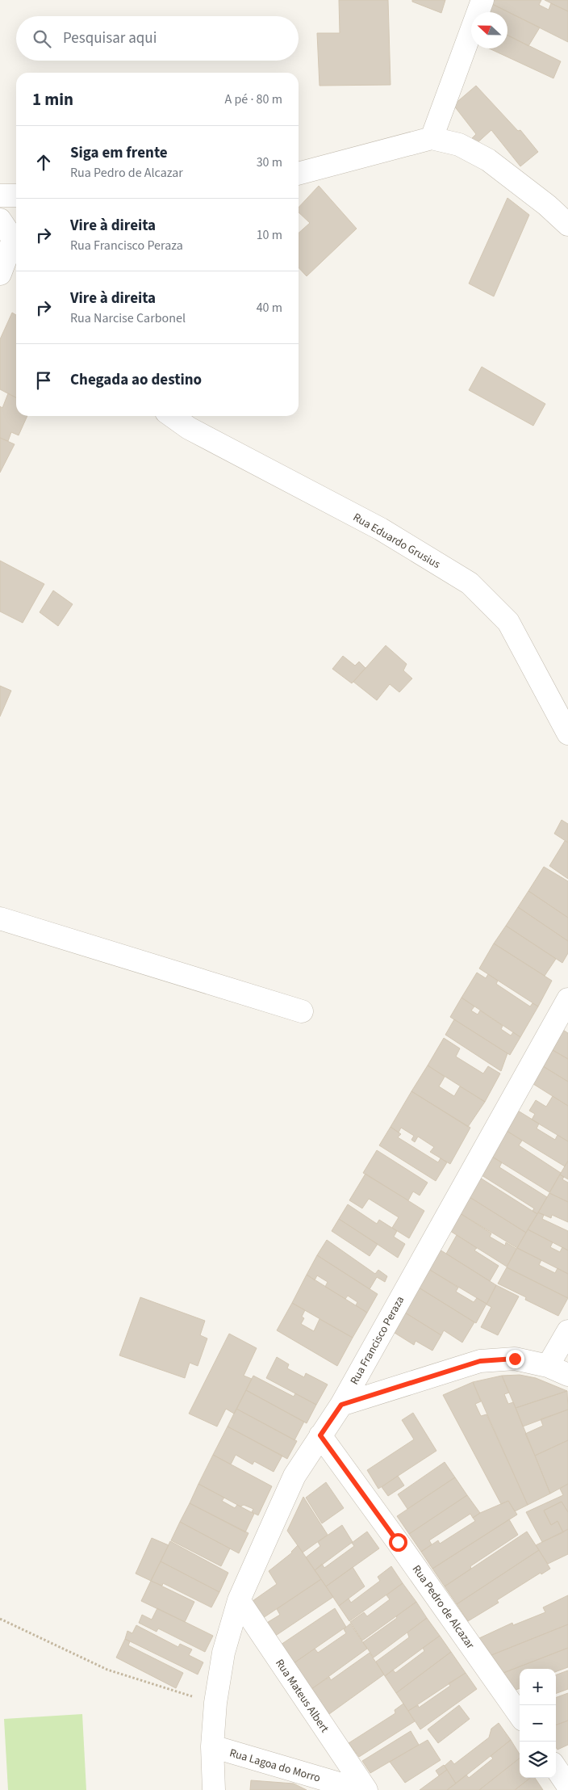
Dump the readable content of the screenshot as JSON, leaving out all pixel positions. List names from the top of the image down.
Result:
{
  "streets": {
    "street": [
      "Rua Eduardo Grusius",
      "Rua Francisco Peraza",
      "Rua Pedro de Alcazar",
      "Rua Mateus Albert",
      "Rua Lagoa do Morro"
    ]
  },
  "crossings": [
    ["Rua Francisco Peraza", "Rua Pedro de Alcazar"],
    ["Rua Francisco Peraza", "Rua Mateus Albert"],
    ["Rua Francisco Peraza", "Rua Lagoa do Morro"]
  ],
  "north": "left",
  "page": {
    "search": "Pesquisar aqui",
    "heading": ["1 min", "A pé · 80 m"],
    "list": [
      ["Siga em frente", "Rua Pedro de Alcazar", "30 m"],
      ["Vire à direita", "Rua Francisco Peraza", "10 m"],
      ["Vire à direita", "Rua Narcise Carbonel", "40 m"],
      "Chegada ao destino"
    ],
    "map_buttons": ["+", "−"]
  }
}
